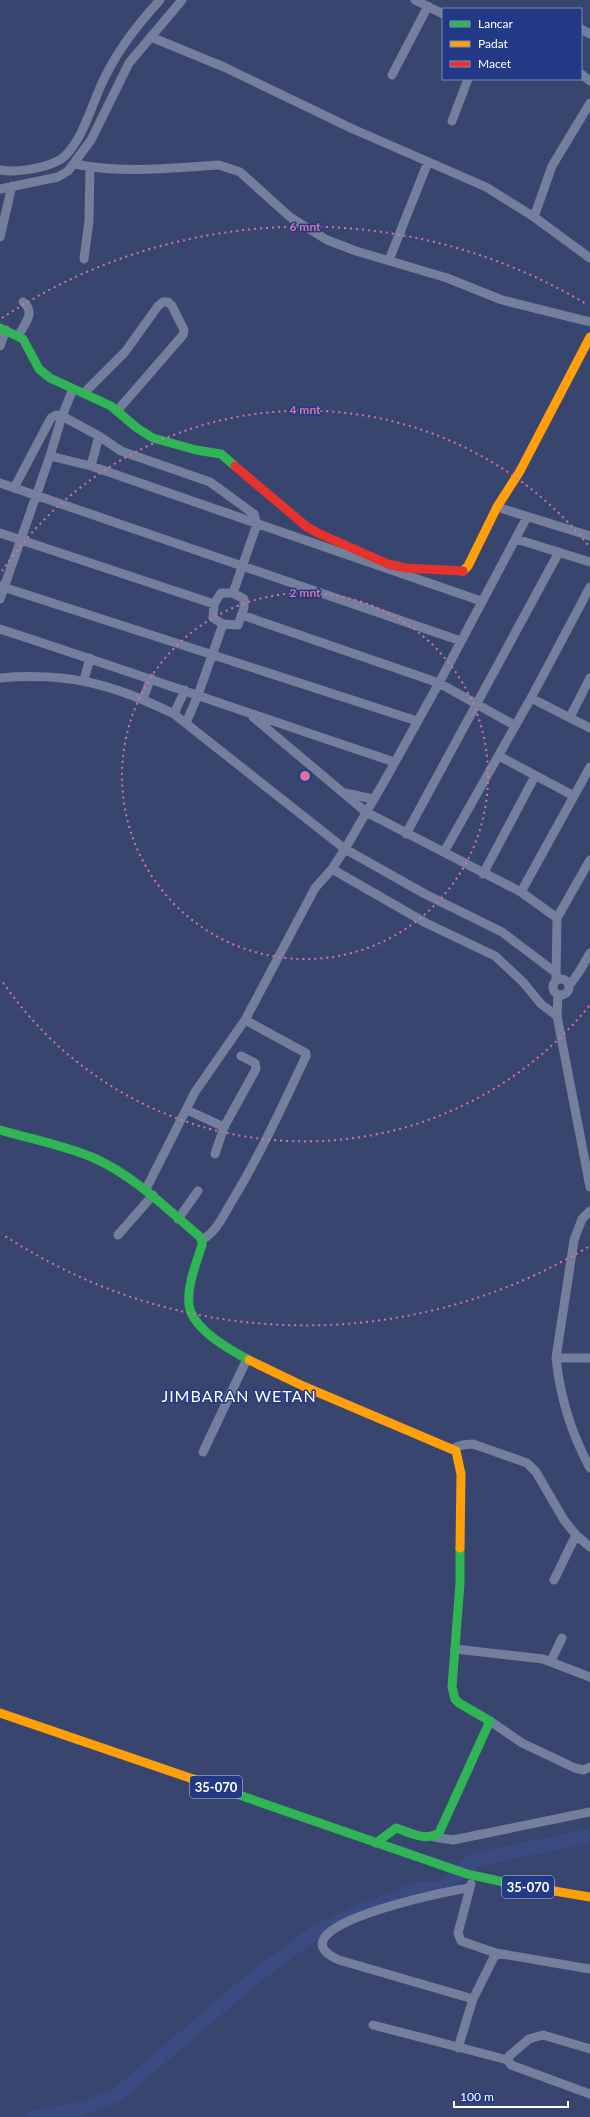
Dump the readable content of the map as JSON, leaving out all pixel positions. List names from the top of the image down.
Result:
{
  "streets": {
    "street": ["35-070"]
  },
  "districts": ["JIMBARAN WETAN"],
  "legend": ["Lancar", "Padat", "Macet"],
  "scale_bar": "100 m",
  "rings": ["6 mnt", "4 mnt", "2 mnt"]
}
